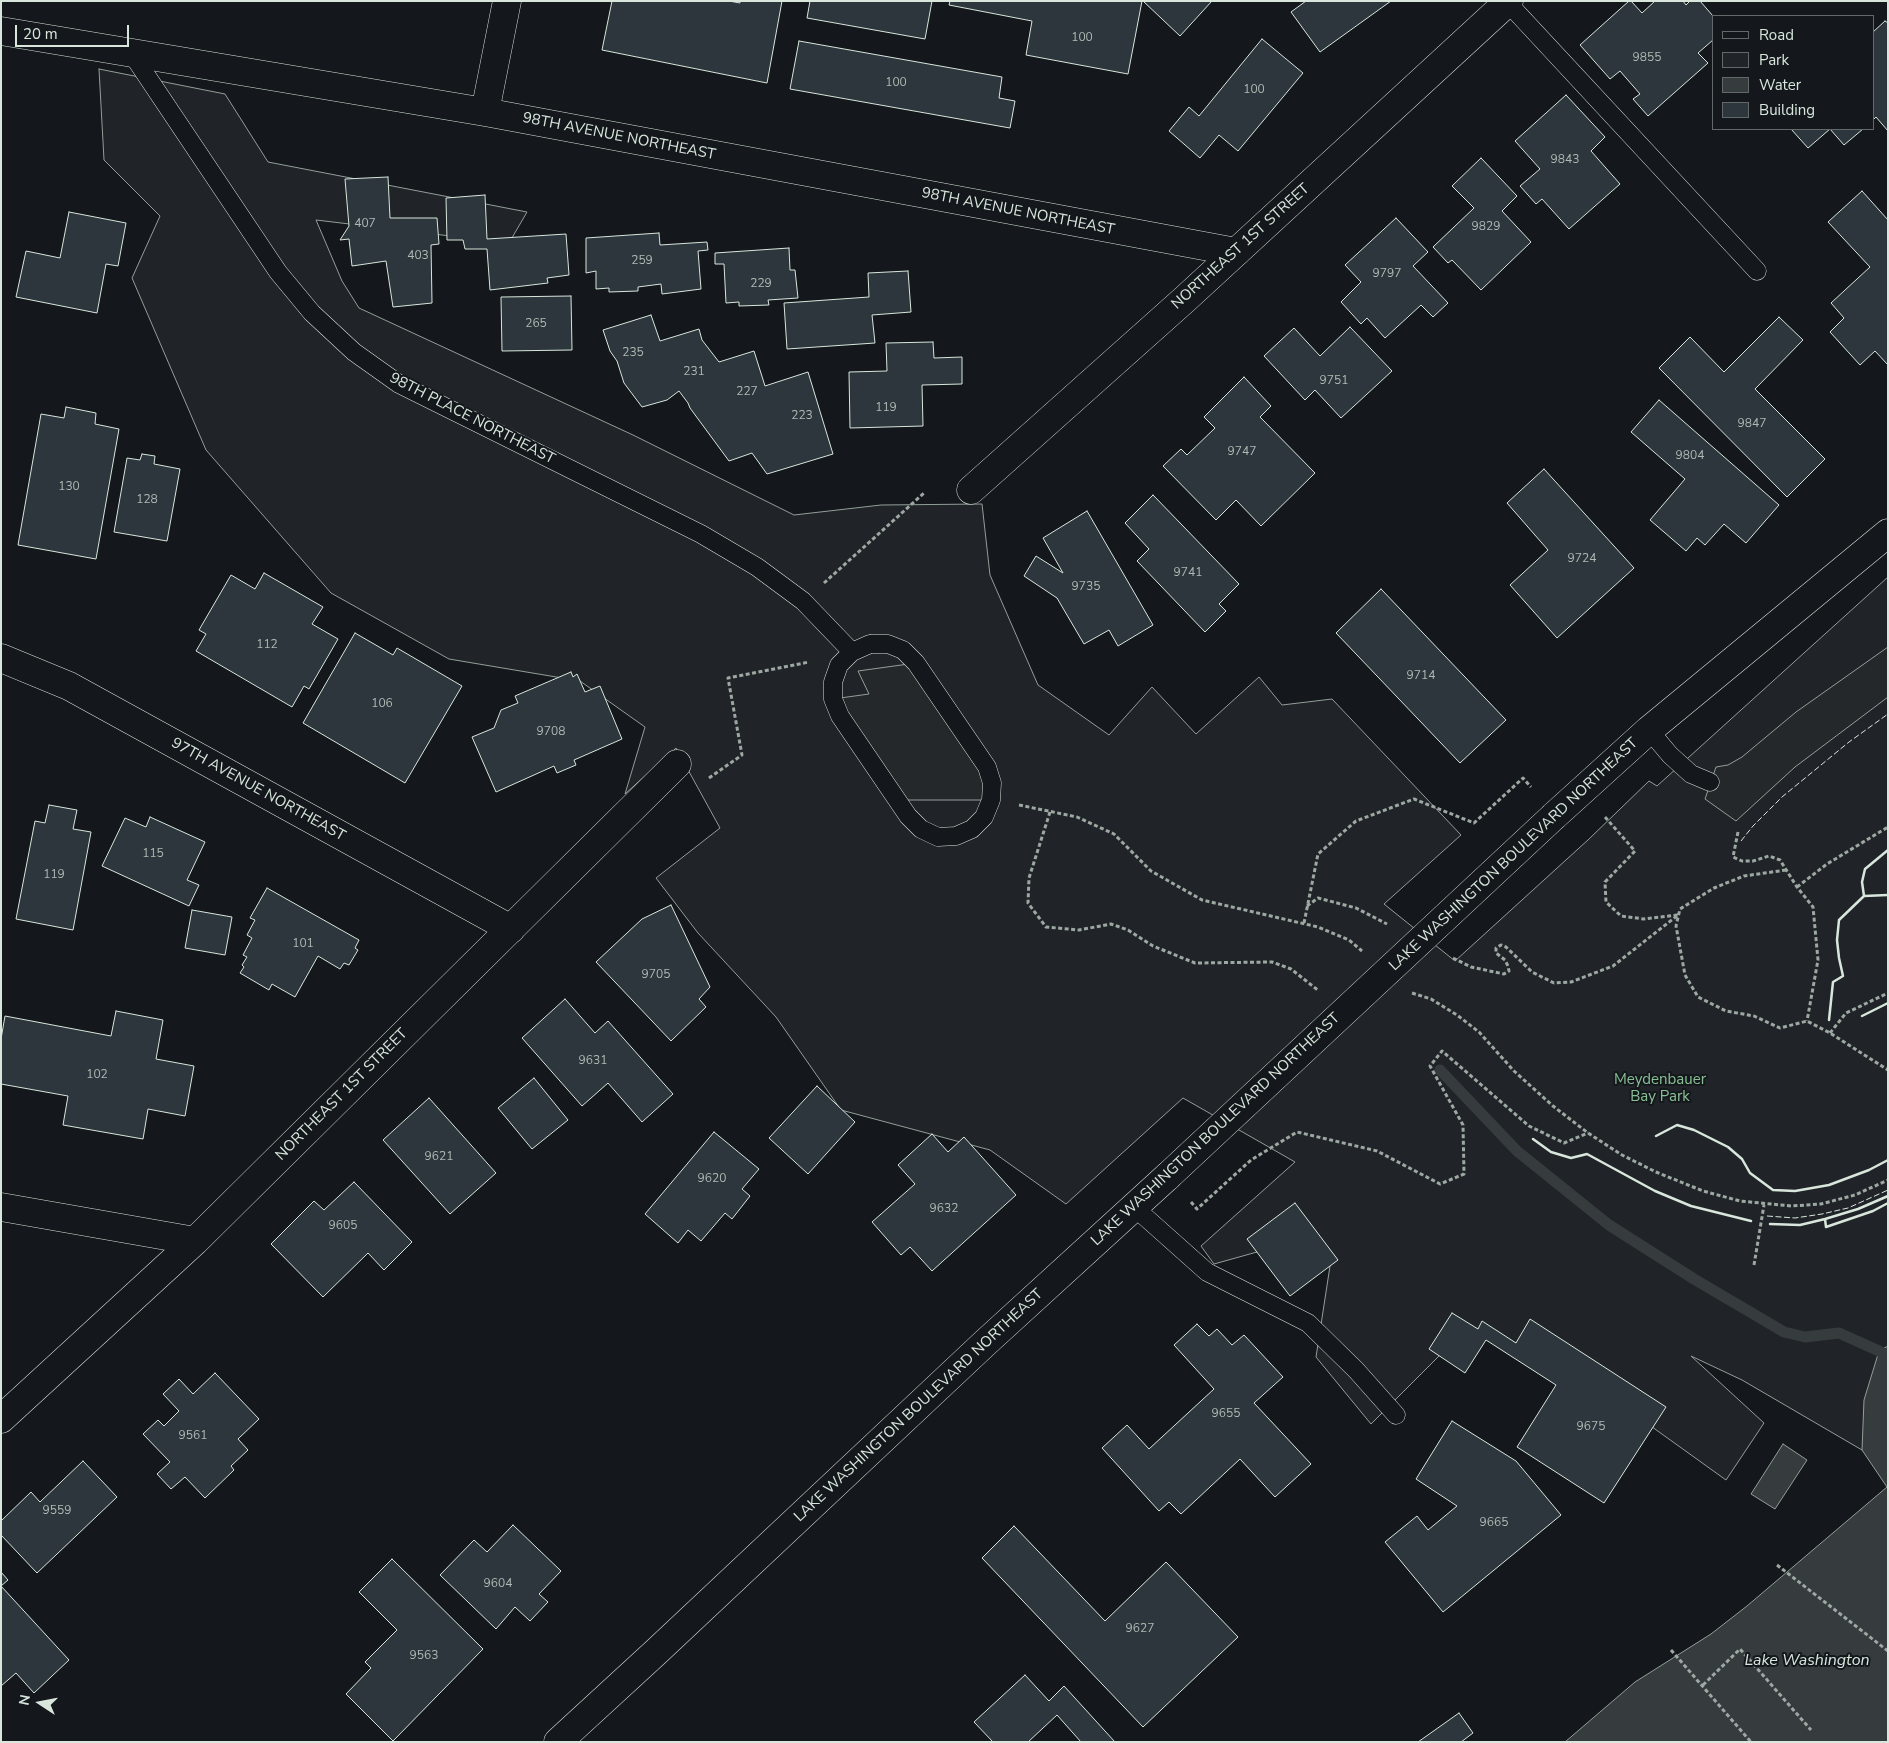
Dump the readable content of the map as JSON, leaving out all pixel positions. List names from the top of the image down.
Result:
{
  "streets": {
    "street": [
      "98TH AVENUE NORTHEAST",
      "NORTHEAST 1ST STREET",
      "97TH AVENUE NORTHEAST",
      "LAKE WASHINGTON BOULEVARD NORTHEAST"
    ],
    "lane": ["98TH PLACE NORTHEAST"]
  },
  "crossings": [
    ["98TH AVENUE NORTHEAST", "NORTHEAST 1ST STREET"],
    ["98TH AVENUE NORTHEAST", "98TH PLACE NORTHEAST"],
    ["NORTHEAST 1ST STREET", "97TH AVENUE NORTHEAST"]
  ],
  "water": ["Lake Washington"],
  "parks": ["Meydenbauer Bay Park"],
  "house_numbers": [
    "100",
    "9855",
    "100",
    "100",
    "9843",
    "407",
    "9829",
    "403",
    "259",
    "9797",
    "229",
    "265",
    "235",
    "231",
    "9751",
    "227",
    "119",
    "223",
    "9847",
    "9747",
    "9804",
    "130",
    "128",
    "9724",
    "9741",
    "9735",
    "112",
    "9714",
    "106",
    "9708",
    "115",
    "119",
    "101",
    "9705",
    "9631",
    "102",
    "9621",
    "9620",
    "9632",
    "9605",
    "9655",
    "9675",
    "9561",
    "9559",
    "9665",
    "9604",
    "9627",
    "9563"
  ],
  "legend": [
    "Road",
    "Park",
    "Water",
    "Building"
  ],
  "scale_bar": "20 m",
  "north": "left"
}
